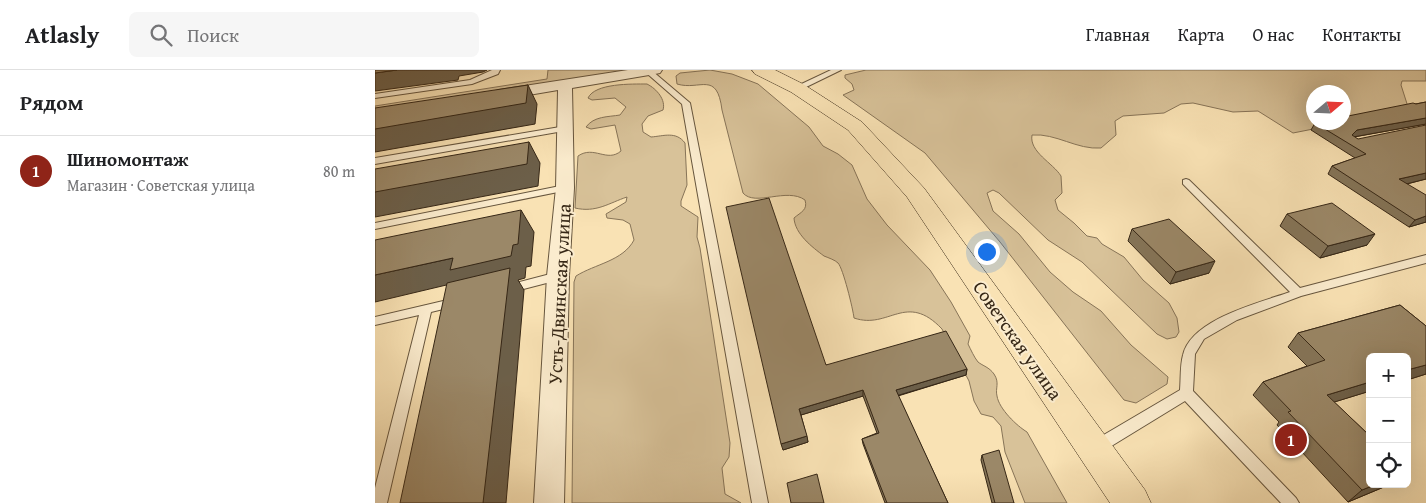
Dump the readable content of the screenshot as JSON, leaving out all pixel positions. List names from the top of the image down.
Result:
{
  "streets": {
    "main road": ["Советская улица"],
    "street": ["Усть-Двинская улица"]
  },
  "north": "right",
  "page": {
    "header": "Atlasly",
    "search": "Поиск",
    "nav": [
      "Главная",
      "Карта",
      "О нас",
      "Контакты"
    ],
    "heading": "Рядом",
    "list": [
      {
        "mark": "1",
        "name": "Шиномонтаж",
        "note": "Магазин · Советская улица",
        "value": "80 m"
      }
    ],
    "map_buttons": ["+", "−"],
    "pins": "1"
  }
}
